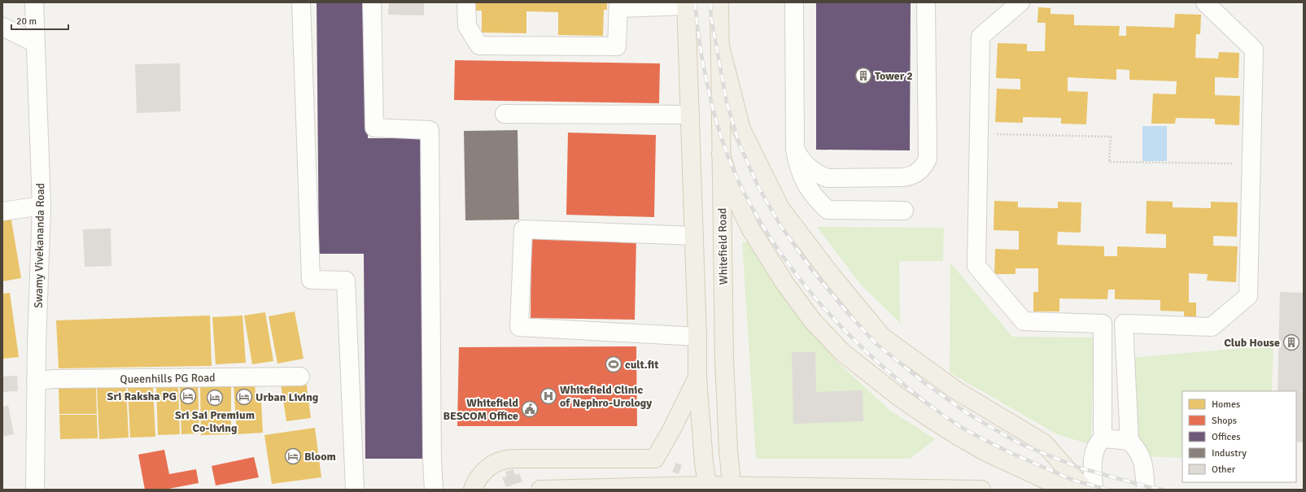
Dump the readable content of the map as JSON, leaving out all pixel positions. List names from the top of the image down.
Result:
{
  "streets": {
    "main road": ["Whitefield Road"],
    "street": ["Swamy Vivekananda Road", "Queenhills PG Road"]
  },
  "crossings": [
    ["Swamy Vivekananda Road", "Queenhills PG Road"]
  ],
  "places": {
    "building": ["Tower 2", "Club House"],
    "sports": ["cult.fit"],
    "hotel": [
      "Sri Raksha PG",
      "Urban Living",
      "Sri Sai Premium Co-living",
      "Bloom"
    ],
    "hospital": ["Whitefield Clinic of Nephro-Urology"],
    "public building": ["Whitefield BESCOM Office"]
  },
  "legend": [
    "Homes",
    "Shops",
    "Offices",
    "Industry",
    "Other"
  ],
  "scale_bar": "20 m"
}
